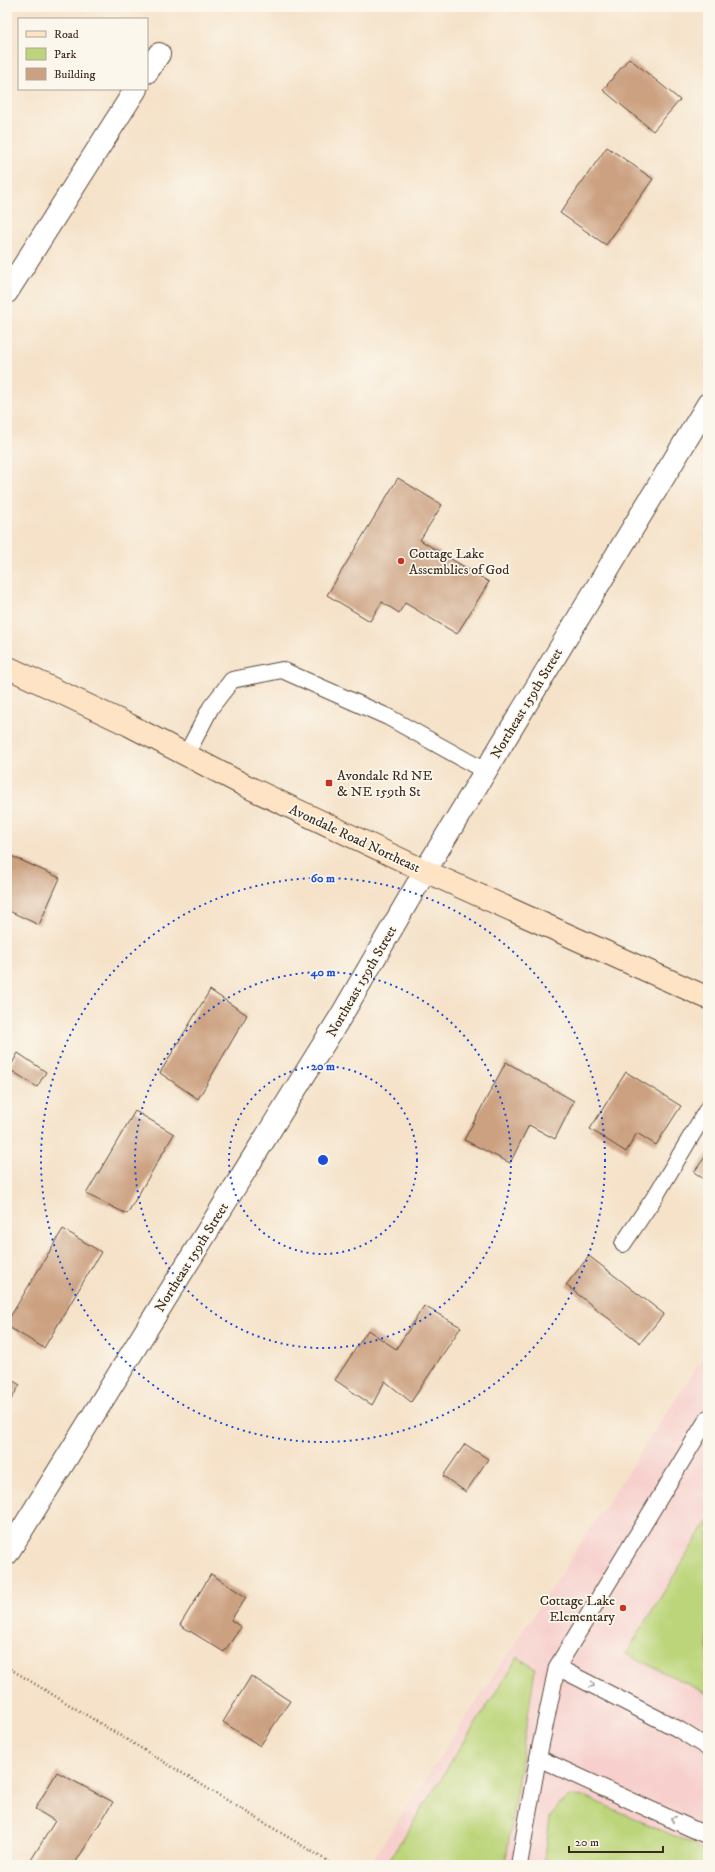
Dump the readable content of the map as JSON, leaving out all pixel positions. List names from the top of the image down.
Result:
{
  "streets": {
    "main road": ["Avondale Road Northeast"],
    "street": ["Northeast 159th Street"]
  },
  "crossings": [
    ["Northeast 159th Street", "Avondale Road Northeast"]
  ],
  "places": {
    "other": ["Cottage Lake Assemblies of God", "Cottage Lake Elementary"],
    "transit": ["Avondale Rd NE & NE 159th St"]
  },
  "legend": ["Road", "Park", "Building"],
  "scale_bar": "20 m",
  "rings": ["60 m", "40 m", "20 m"]
}
